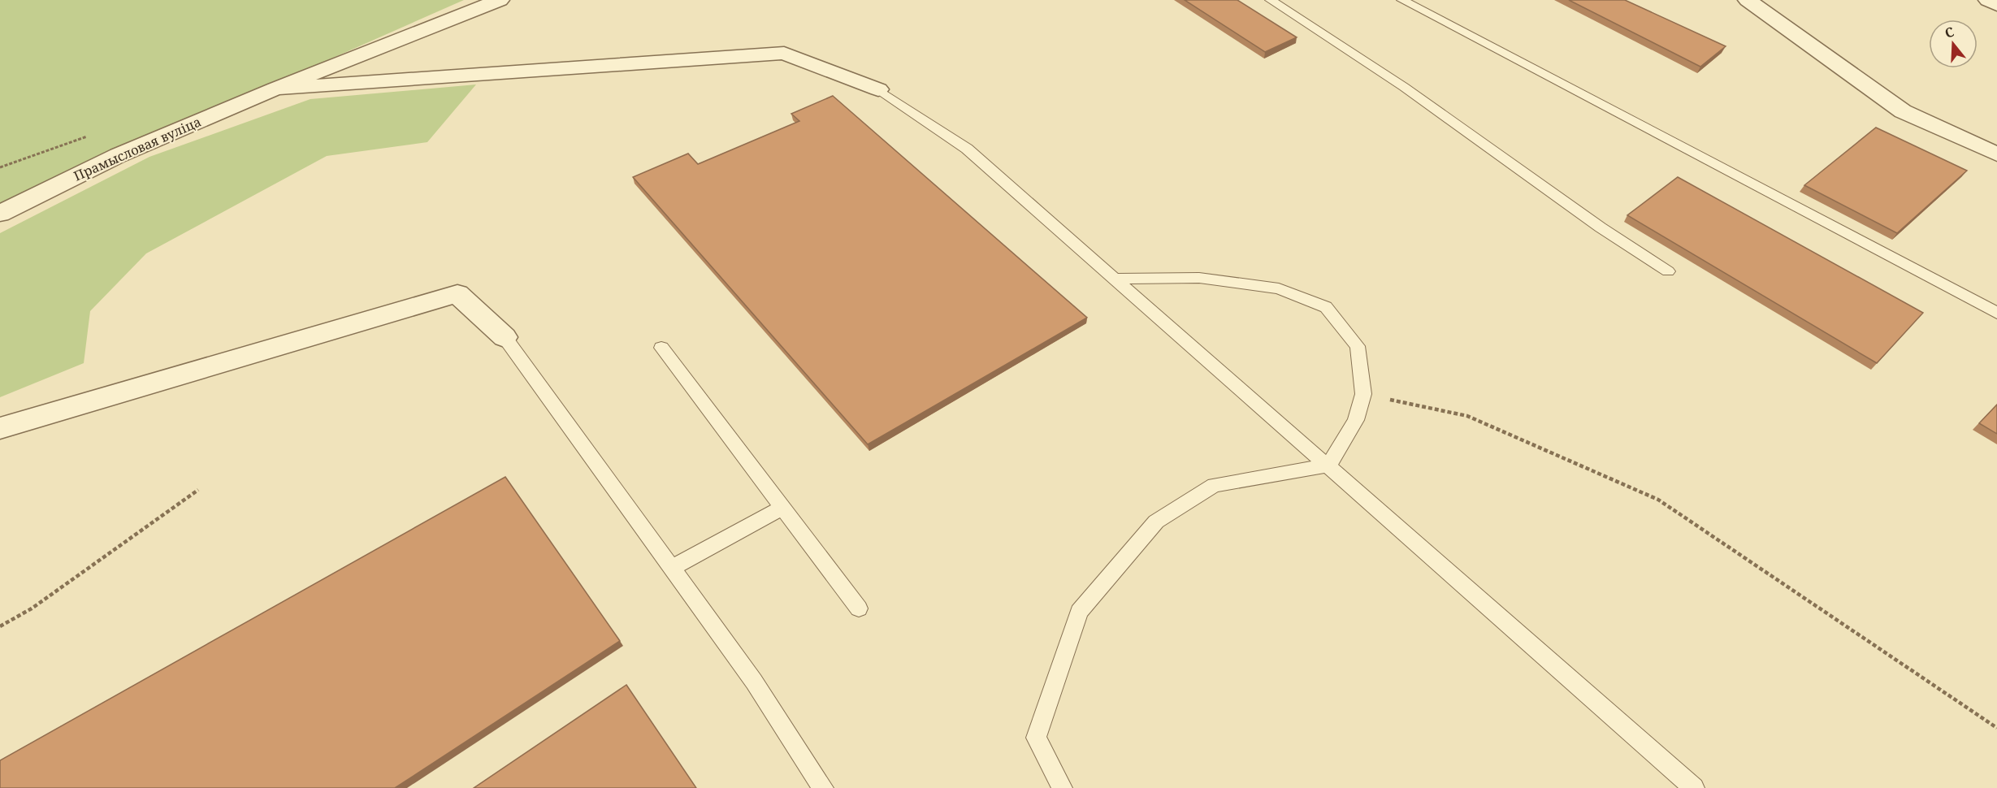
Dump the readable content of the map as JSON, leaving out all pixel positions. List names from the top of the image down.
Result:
{
  "streets": {
    "street": ["Прамысловая вуліца"]
  },
  "north": "top"
}
